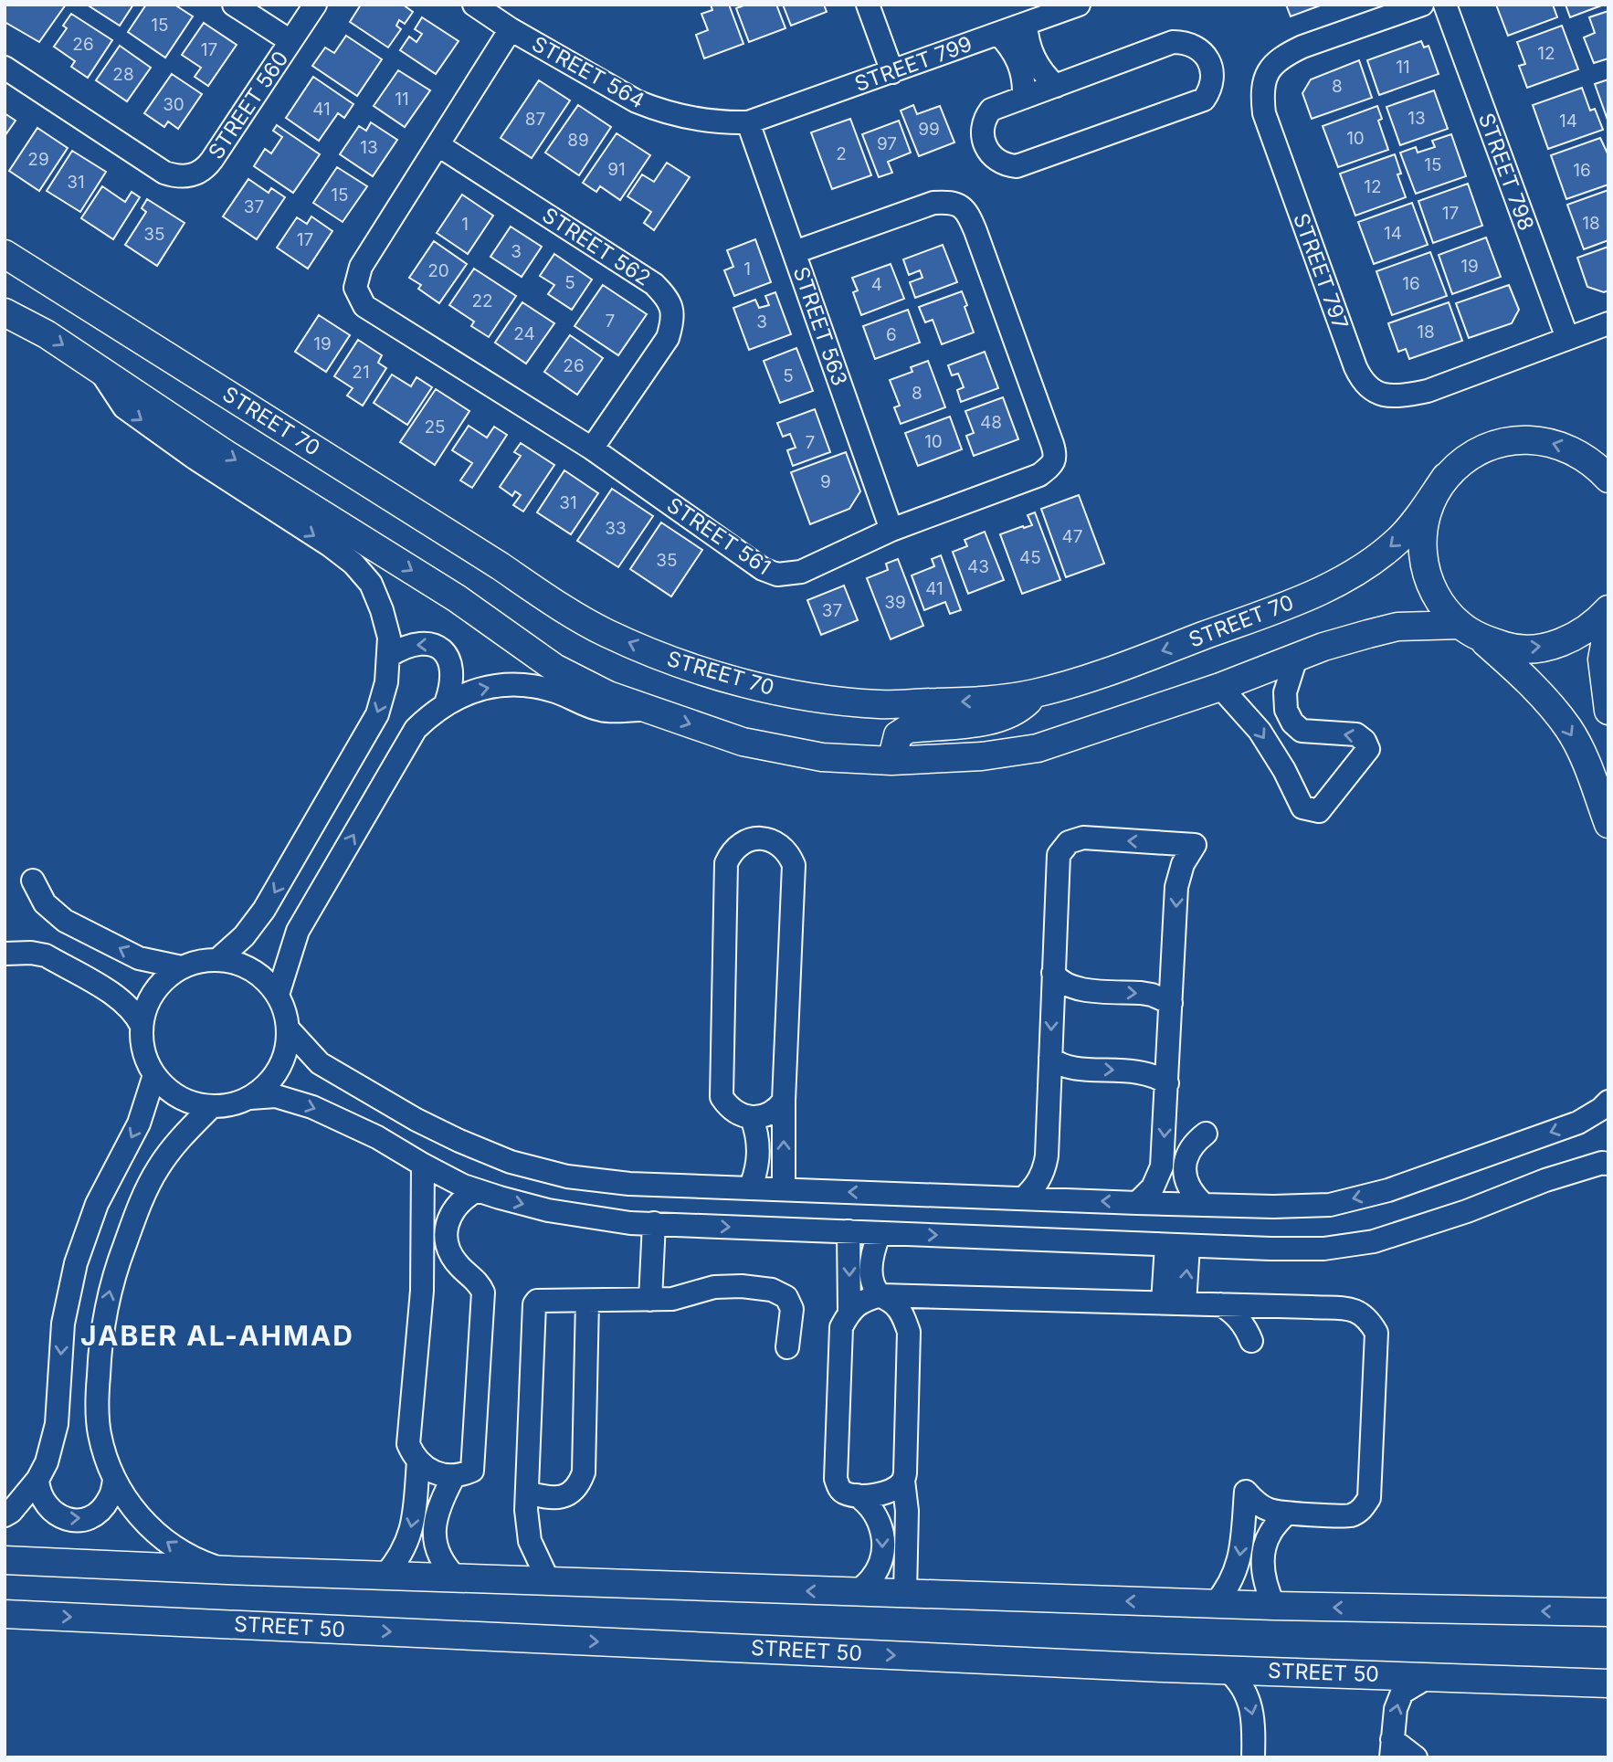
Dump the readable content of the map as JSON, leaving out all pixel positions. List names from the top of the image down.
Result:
{
  "streets": {
    "main road": ["STREET 70", "STREET 50"],
    "street": [
      "STREET 799",
      "STREET 564",
      "STREET 560",
      "STREET 798",
      "STREET 562",
      "STREET 797",
      "STREET 563",
      "STREET 561"
    ]
  },
  "crossings": [
    ["STREET 799", "STREET 564"],
    ["STREET 799", "STREET 563"],
    ["STREET 564", "STREET 563"],
    ["STREET 564", "STREET 561"],
    ["STREET 798", "STREET 797"],
    ["STREET 562", "STREET 561"],
    ["STREET 563", "STREET 561"]
  ],
  "districts": ["JABER AL-AHMAD"],
  "house_numbers": [
    "15",
    "26",
    "17",
    "12",
    "11",
    "28",
    "8",
    "11",
    "30",
    "41",
    "13",
    "87",
    "14",
    "99",
    "10",
    "89",
    "97",
    "13",
    "2",
    "29",
    "15",
    "91",
    "16",
    "31",
    "12",
    "15",
    "37",
    "17",
    "18",
    "1",
    "14",
    "35",
    "17",
    "3",
    "19",
    "1",
    "20",
    "5",
    "16",
    "4",
    "22",
    "7",
    "3",
    "18",
    "24",
    "6",
    "19",
    "26",
    "21",
    "5",
    "8",
    "48",
    "25",
    "10",
    "7",
    "9",
    "31",
    "33",
    "47",
    "45",
    "35",
    "43",
    "41",
    "39",
    "37"
  ]
}
